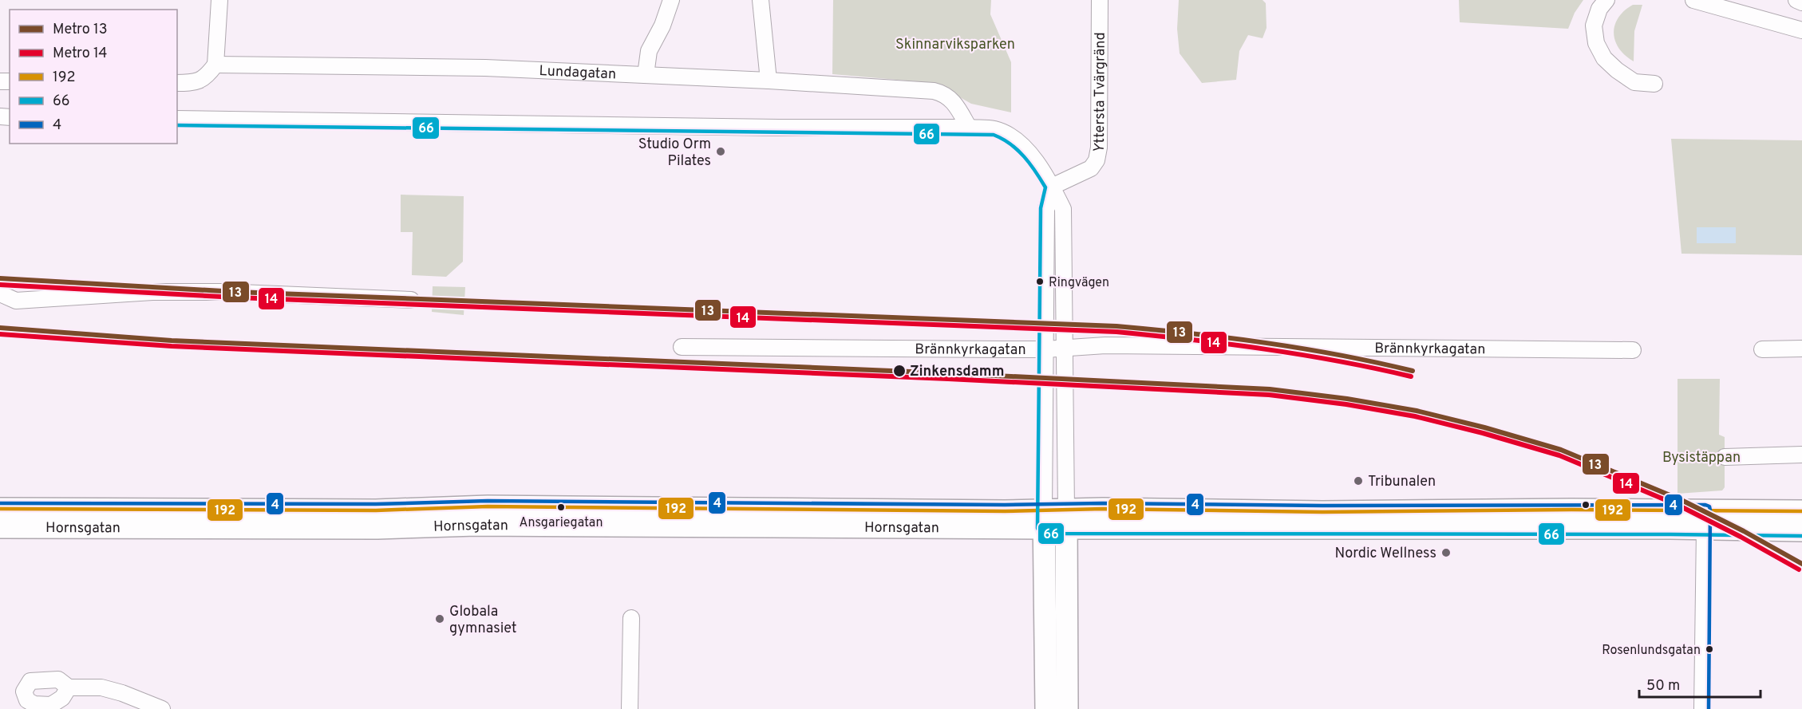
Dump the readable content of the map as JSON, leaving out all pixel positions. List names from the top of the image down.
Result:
{
  "streets": {
    "main road": ["Hornsgatan"],
    "street": ["Lundagatan", "Yttersta Tvärgränd", "Brännkyrkagatan"]
  },
  "parks": ["Skinnarviksparken", "Bysistäppan"],
  "places": [
    "Studio Orm Pilates",
    "Ringvägen",
    "Zinkensdamm",
    "Tribunalen",
    "Ansgariegatan",
    "Nordic Wellness",
    "Globala gymnasiet",
    "Rosenlundsgatan"
  ],
  "lines": [
    "transit line 66",
    "metro line 13",
    "metro line 14",
    "transit line 4",
    "transit line 192"
  ],
  "legend": [
    "Metro 13",
    "Metro 14",
    "192",
    "66",
    "4"
  ],
  "scale_bar": "50 m"
}
